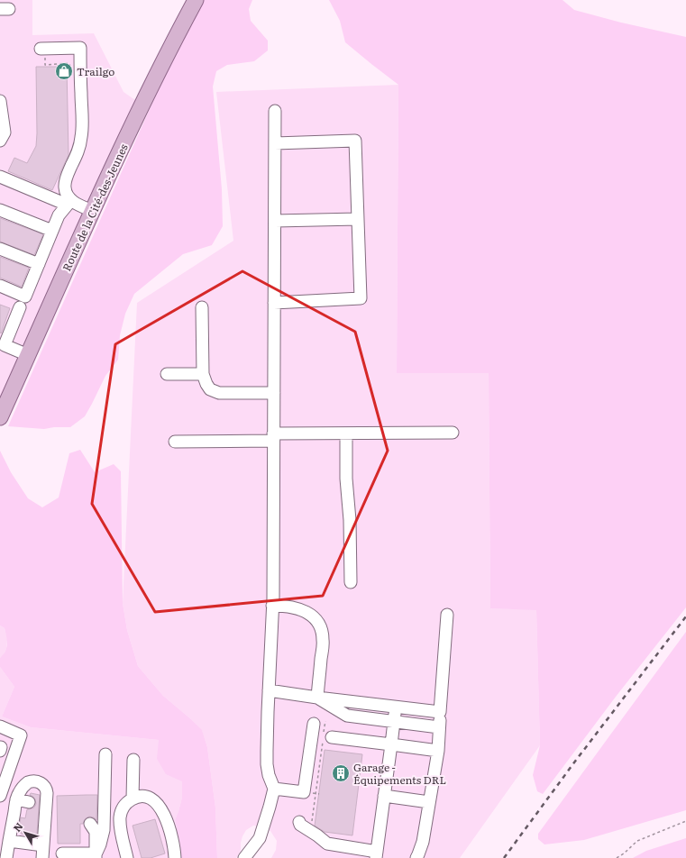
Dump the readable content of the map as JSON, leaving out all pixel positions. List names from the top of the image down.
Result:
{
  "streets": {
    "main road": ["Route de la Cité-des-Jeunes"]
  },
  "places": {
    "shop": ["Trailgo"],
    "building": ["Garage - Équipements DRL"]
  },
  "north": "top left"
}
